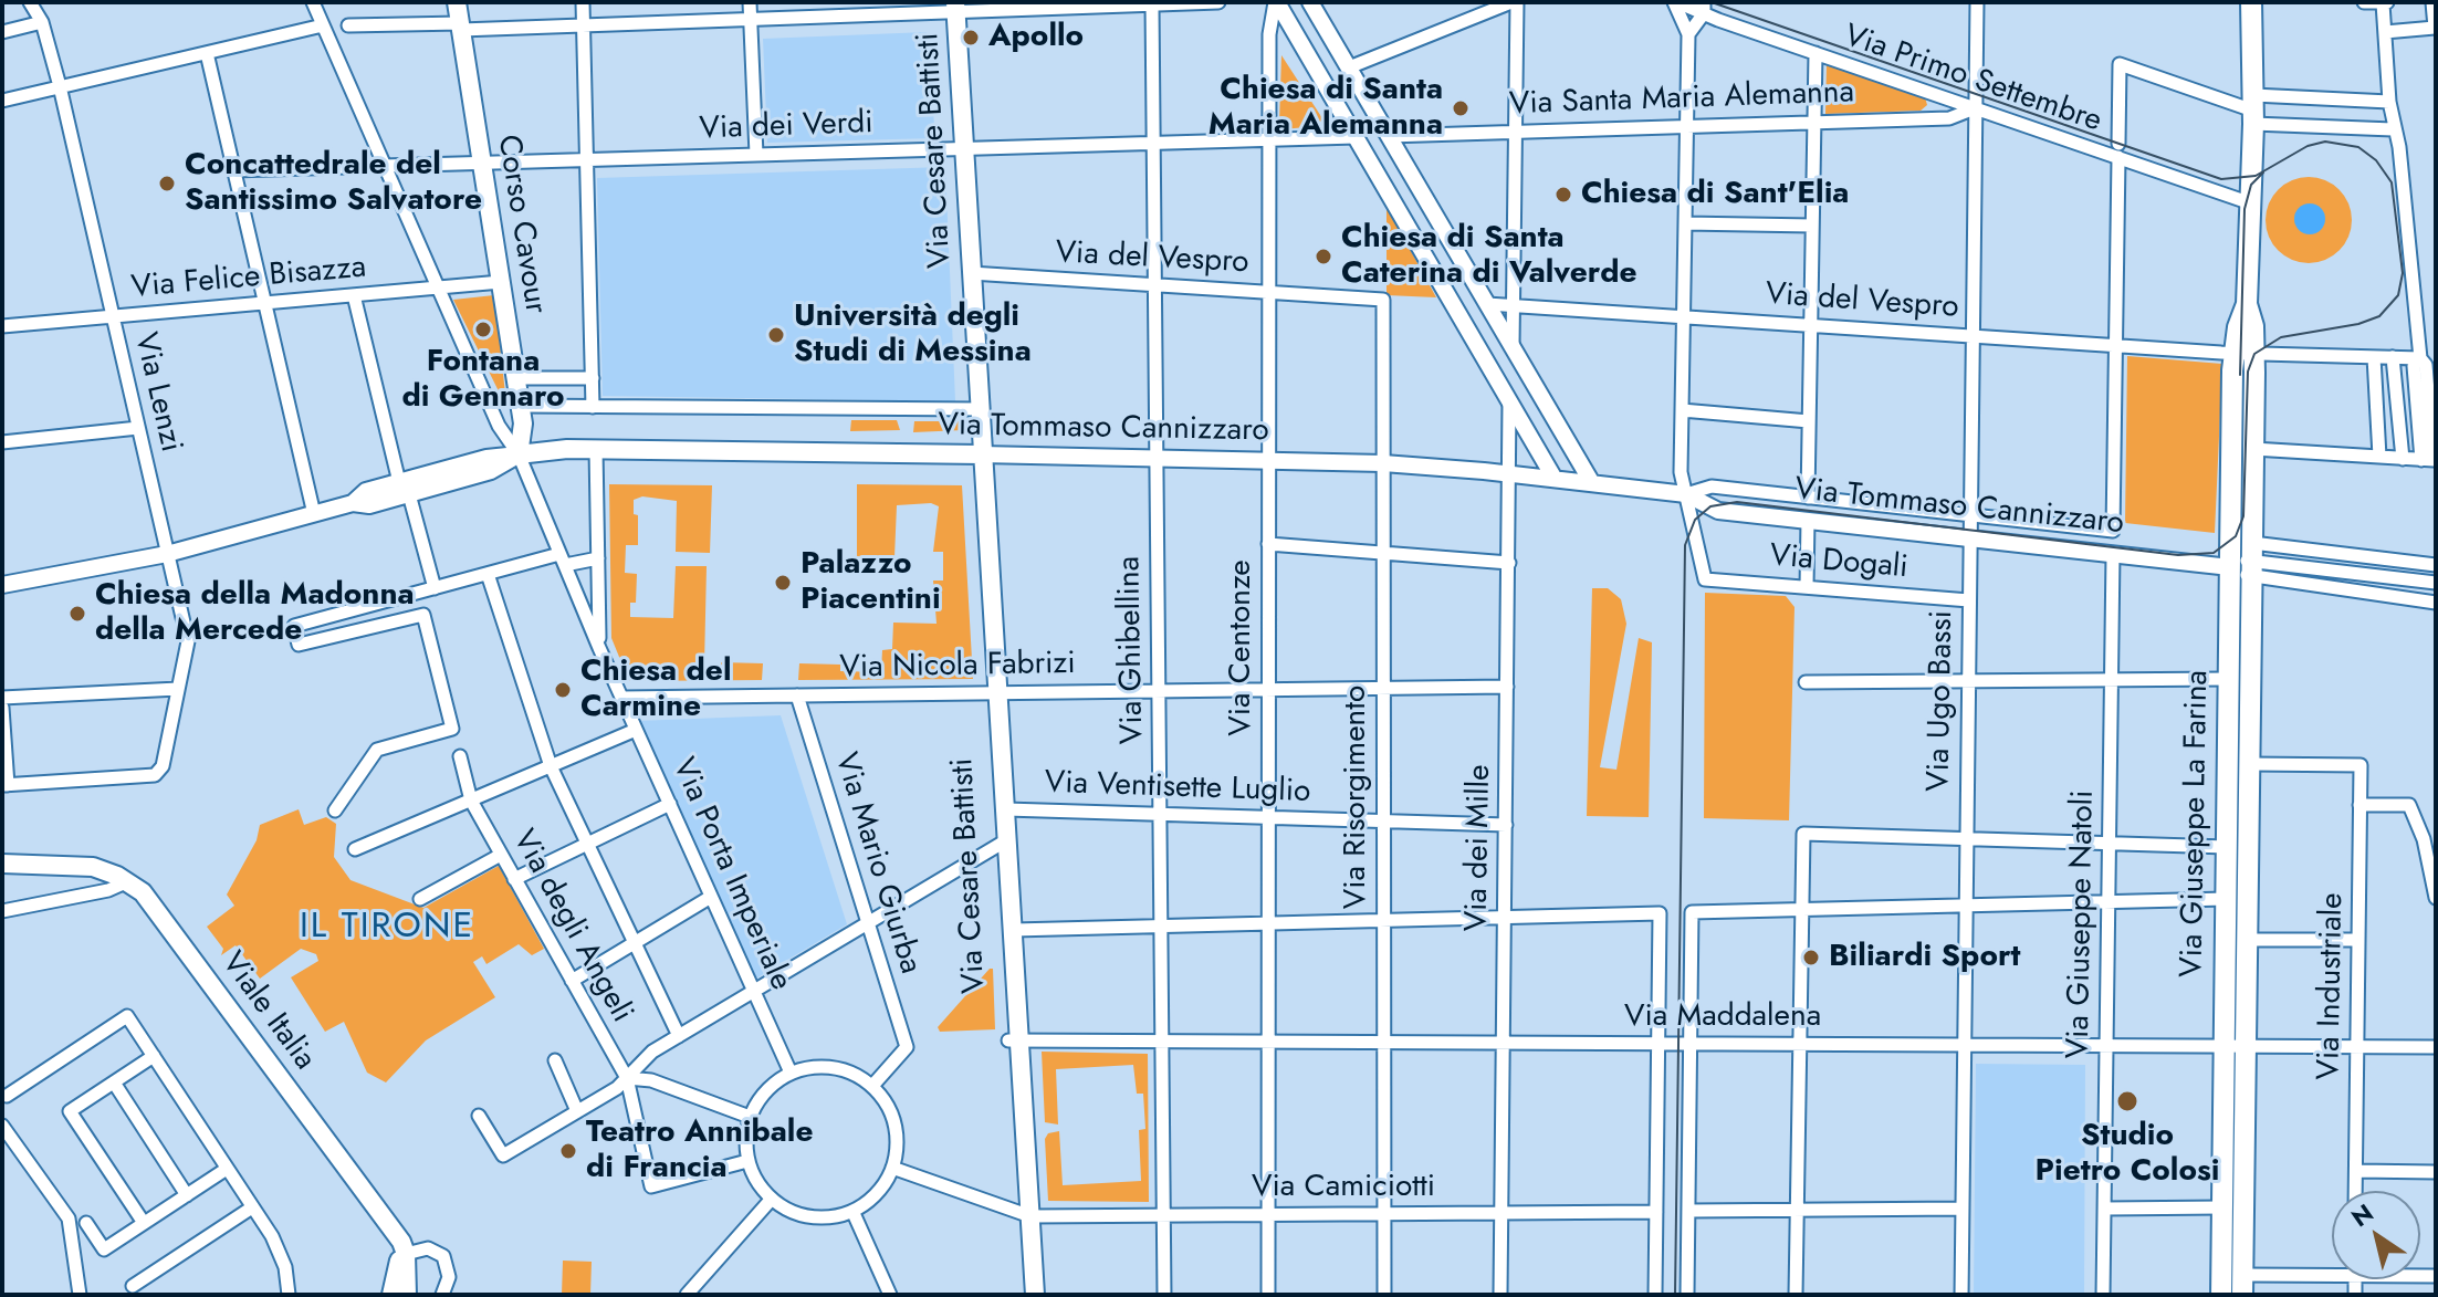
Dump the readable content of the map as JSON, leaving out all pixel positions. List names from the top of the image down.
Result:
{
  "streets": {
    "main road": [
      "Via Cesare Battisti",
      "Corso Cavour",
      "Via Tommaso Cannizzaro",
      "Via Giuseppe La Farina",
      "Viale Italia"
    ],
    "street": [
      "Via Primo Settembre",
      "Via Santa Maria Alemanna",
      "Via dei Verdi",
      "Via del Vespro",
      "Via Felice Bisazza",
      "Via Lenzi",
      "Via Dogali",
      "Via Centonze",
      "Via Ghibellina",
      "Via Nicola Fabrizi",
      "Via Ugo Bassi",
      "Via Ventisette Luglio",
      "Via Risorgimento",
      "Via dei Mille",
      "Via Mario Giurba",
      "Via Porta Imperiale",
      "Via Giuseppe Natoli",
      "Via degli Angeli",
      "Via Industriale",
      "Via Maddalena",
      "Via Camiciotti"
    ]
  },
  "crossings": [
    ["Via Primo Settembre", "Via Santa Maria Alemanna"],
    ["Via Primo Settembre", "Via Ugo Bassi"],
    ["Via Santa Maria Alemanna", "Via Ugo Bassi"],
    ["Via dei Verdi", "Via Cesare Battisti"],
    ["Via dei Verdi", "Corso Cavour"],
    ["Via dei Verdi", "Via Centonze"],
    ["Via dei Verdi", "Via Ghibellina"],
    ["Via dei Verdi", "Via Porta Imperiale"],
    ["Via Cesare Battisti", "Via del Vespro"],
    ["Via Cesare Battisti", "Via Tommaso Cannizzaro"],
    ["Via Cesare Battisti", "Via Nicola Fabrizi"],
    ["Via Cesare Battisti", "Via Ventisette Luglio"],
    ["Via Cesare Battisti", "Via Maddalena"],
    ["Via Cesare Battisti", "Via Camiciotti"],
    ["Corso Cavour", "Via Felice Bisazza"],
    ["Corso Cavour", "Via Tommaso Cannizzaro"],
    ["Corso Cavour", "Via Porta Imperiale"],
    ["Via del Vespro", "Via Tommaso Cannizzaro"],
    ["Via del Vespro", "Via Centonze"],
    ["Via del Vespro", "Via Ghibellina"],
    ["Via del Vespro", "Via Ugo Bassi"],
    ["Via del Vespro", "Via Risorgimento"],
    ["Via del Vespro", "Via Giuseppe La Farina"],
    ["Via Felice Bisazza", "Via Lenzi"],
    ["Via Felice Bisazza", "Via Porta Imperiale"],
    ["Via Lenzi", "Via Tommaso Cannizzaro"],
    ["Via Tommaso Cannizzaro", "Via Dogali"],
    ["Via Tommaso Cannizzaro", "Via Centonze"],
    ["Via Tommaso Cannizzaro", "Via Ghibellina"],
    ["Via Tommaso Cannizzaro", "Via Ugo Bassi"],
    ["Via Tommaso Cannizzaro", "Via Risorgimento"],
    ["Via Tommaso Cannizzaro", "Via Giuseppe La Farina"],
    ["Via Tommaso Cannizzaro", "Via dei Mille"],
    ["Via Tommaso Cannizzaro", "Via Porta Imperiale"],
    ["Via Tommaso Cannizzaro", "Via Giuseppe Natoli"],
    ["Via Dogali", "Via Ugo Bassi"],
    ["Via Centonze", "Via Nicola Fabrizi"],
    ["Via Centonze", "Via Ventisette Luglio"],
    ["Via Centonze", "Via Maddalena"],
    ["Via Centonze", "Via Camiciotti"],
    ["Via Ghibellina", "Via Nicola Fabrizi"],
    ["Via Ghibellina", "Via Ventisette Luglio"],
    ["Via Ghibellina", "Via Maddalena"],
    ["Via Ghibellina", "Via Camiciotti"],
    ["Via Nicola Fabrizi", "Via Risorgimento"],
    ["Via Nicola Fabrizi", "Via dei Mille"],
    ["Via Nicola Fabrizi", "Via Mario Giurba"],
    ["Via Nicola Fabrizi", "Via Porta Imperiale"],
    ["Via Ugo Bassi", "Via Maddalena"],
    ["Via Ventisette Luglio", "Via Risorgimento"],
    ["Via Ventisette Luglio", "Via dei Mille"],
    ["Via Risorgimento", "Via Maddalena"],
    ["Via Risorgimento", "Via Camiciotti"],
    ["Via Giuseppe La Farina", "Via Industriale"],
    ["Via Giuseppe La Farina", "Via Maddalena"],
    ["Via dei Mille", "Via Maddalena"],
    ["Via dei Mille", "Via Camiciotti"],
    ["Via Mario Giurba", "Via Porta Imperiale"],
    ["Via Mario Giurba", "Via degli Angeli"],
    ["Via Porta Imperiale", "Via degli Angeli"],
    ["Via Giuseppe Natoli", "Via Maddalena"],
    ["Via Industriale", "Via Maddalena"]
  ],
  "districts": ["IL TIRONE"],
  "places": [
    "Apollo",
    "Chiesa di Santa Maria Alemanna",
    "Concattedrale del Santissimo Salvatore",
    "Chiesa di Sant'Elia",
    "Chiesa di Santa Caterina di Valverde",
    "Fontana di Gennaro",
    "Università degli Studi di Messina",
    "Palazzo Piacentini",
    "Chiesa della Madonna della Mercede",
    "Chiesa del Carmine",
    "Biliardi Sport",
    "Studio Pietro Colosi",
    "Teatro Annibale di Francia"
  ],
  "north": "top left"
}
